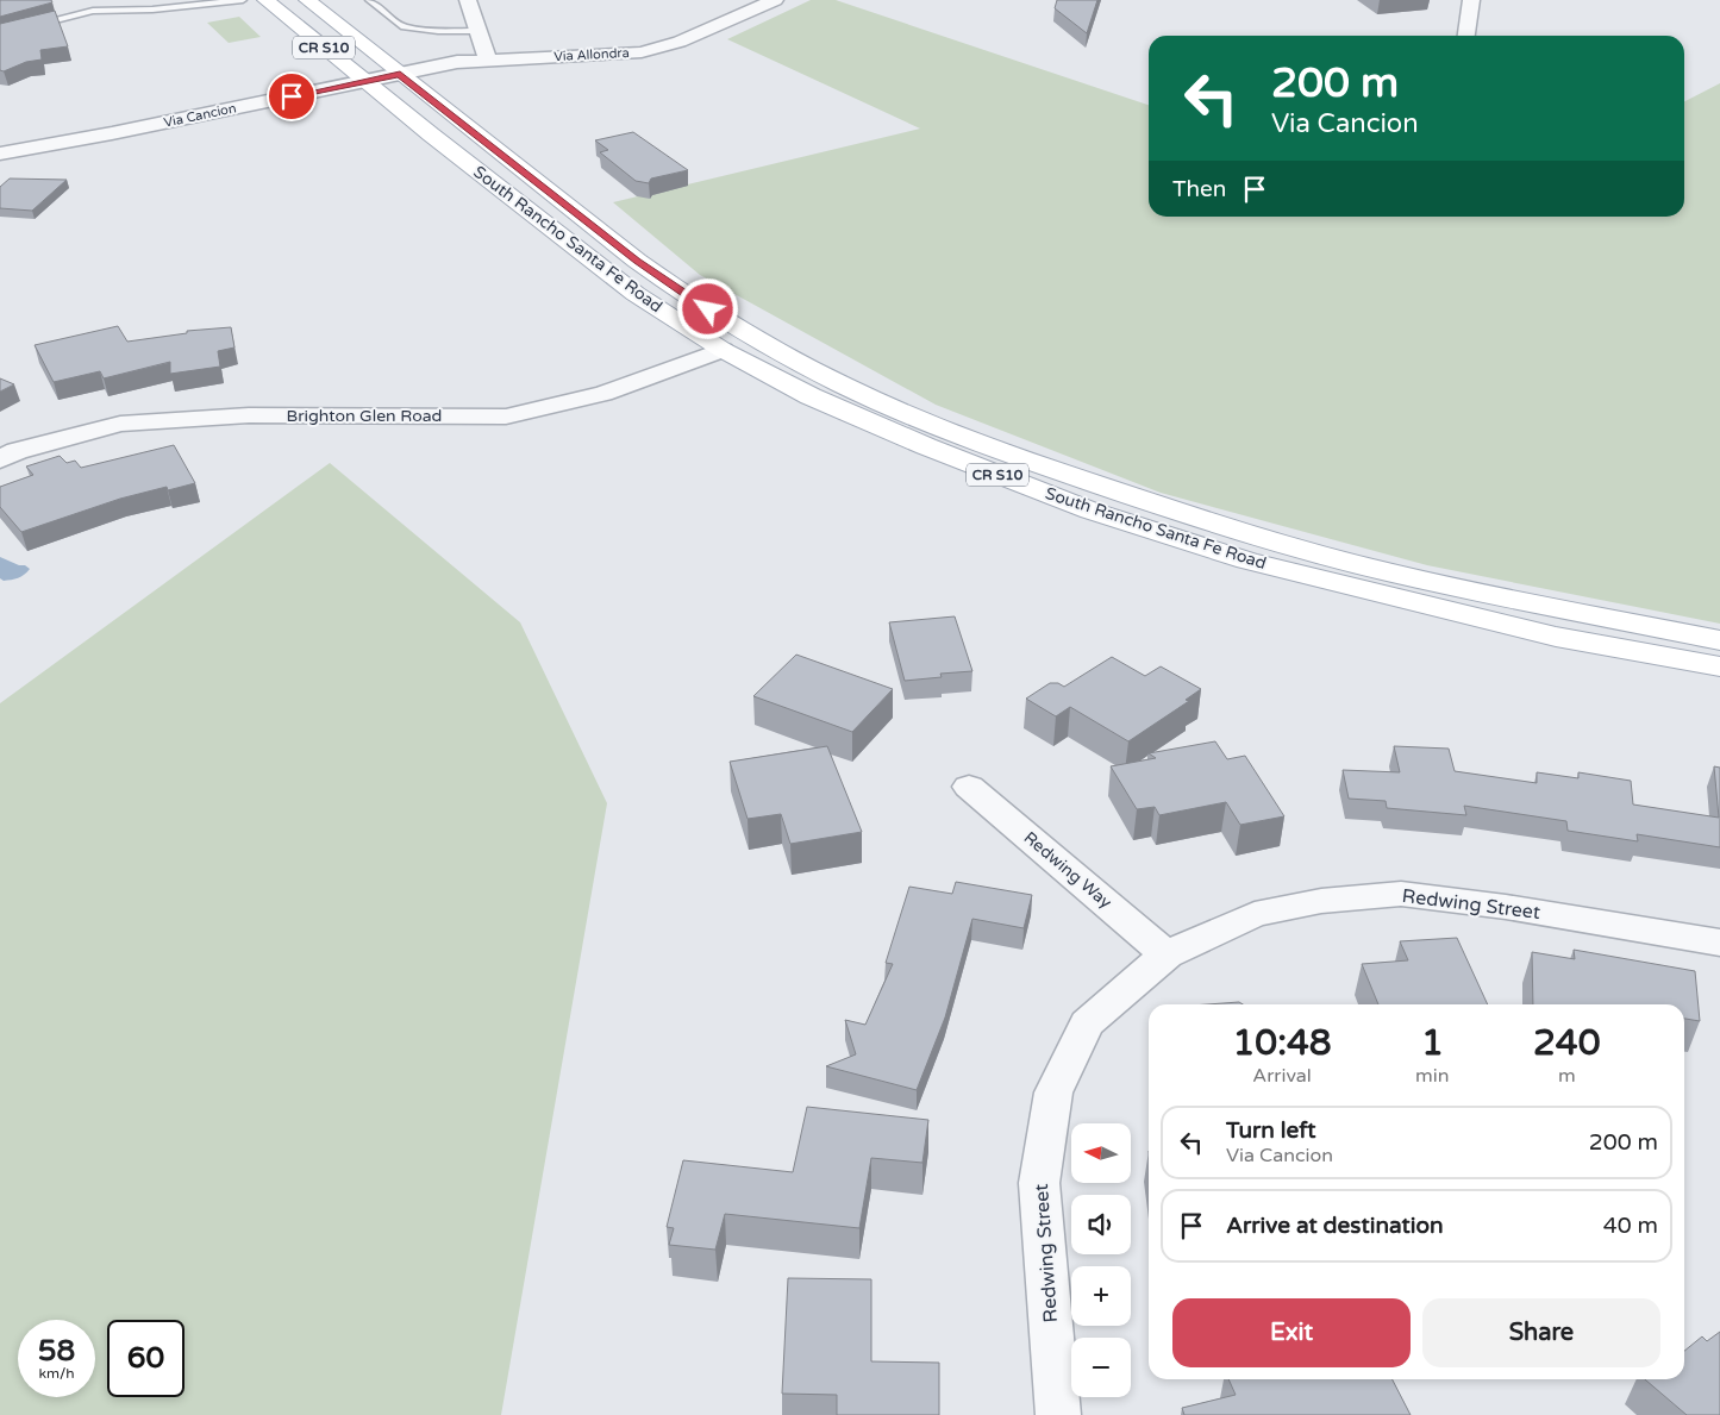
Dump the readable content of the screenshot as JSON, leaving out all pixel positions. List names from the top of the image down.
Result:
{
  "streets": {
    "main road": ["CR S10", "South Rancho Santa Fe Road"],
    "street": [
      "Via Allondra",
      "Via Cancion",
      "Brighton Glen Road",
      "Redwing Way",
      "Redwing Street"
    ]
  },
  "crossings": [
    ["Via Allondra", "Via Cancion"],
    ["Via Allondra", "South Rancho Santa Fe Road"],
    ["Via Cancion", "South Rancho Santa Fe Road"],
    ["South Rancho Santa Fe Road", "Brighton Glen Road"],
    ["Redwing Way", "Redwing Street"]
  ],
  "north": "left",
  "page": {
    "turn": ["200 m", "Via Cancion"],
    "then": "Then",
    "eta": [
      "10:48",
      "Arrival",
      "1",
      "min",
      "240",
      "m"
    ],
    "list": [
      {
        "name": "Turn left",
        "note": "Via Cancion",
        "value": "200 m"
      },
      {
        "name": "Arrive at destination",
        "value": "40 m"
      }
    ],
    "map_buttons": ["+", "−"],
    "buttons": ["Exit", "Share"],
    "speed": "58 km/h",
    "limit": "60"
  }
}
